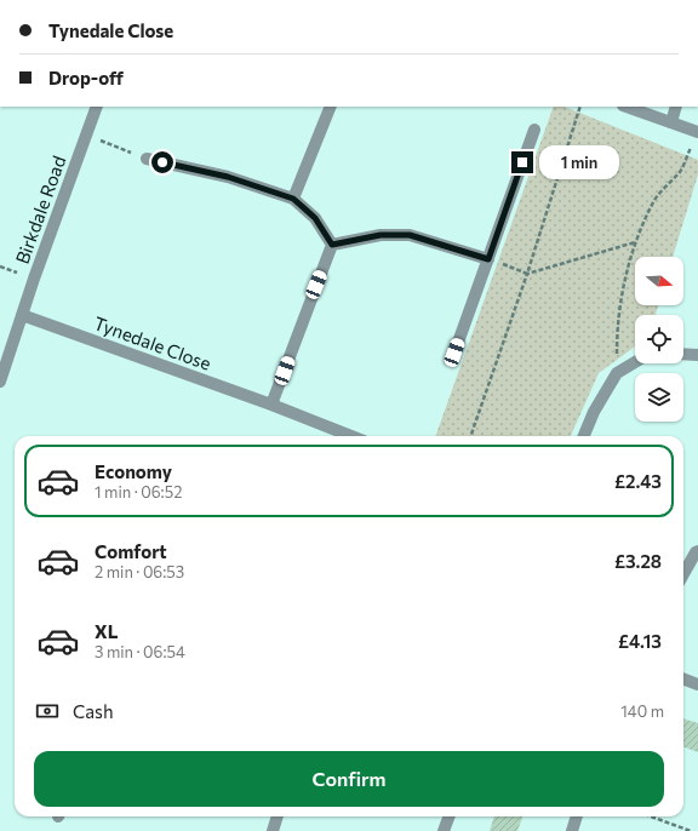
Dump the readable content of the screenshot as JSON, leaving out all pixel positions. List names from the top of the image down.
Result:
{
  "streets": {
    "street": ["Birkdale Road", "Tynedale Close"]
  },
  "crossings": [
    ["Birkdale Road", "Tynedale Close"]
  ],
  "north": "right",
  "page": {
    "banner": ["Tynedale Close", "Drop-off"],
    "bubble": "1 min",
    "list": [
      {
        "name": "Economy",
        "note": "1 min · 06:52",
        "value": "£2.43"
      },
      {
        "name": "Comfort",
        "note": "2 min · 06:53",
        "value": "£3.28"
      },
      {
        "name": "XL",
        "note": "3 min · 06:54",
        "value": "£4.13"
      }
    ],
    "pay": ["Cash", "140 m"],
    "buttons": "Confirm"
  }
}
